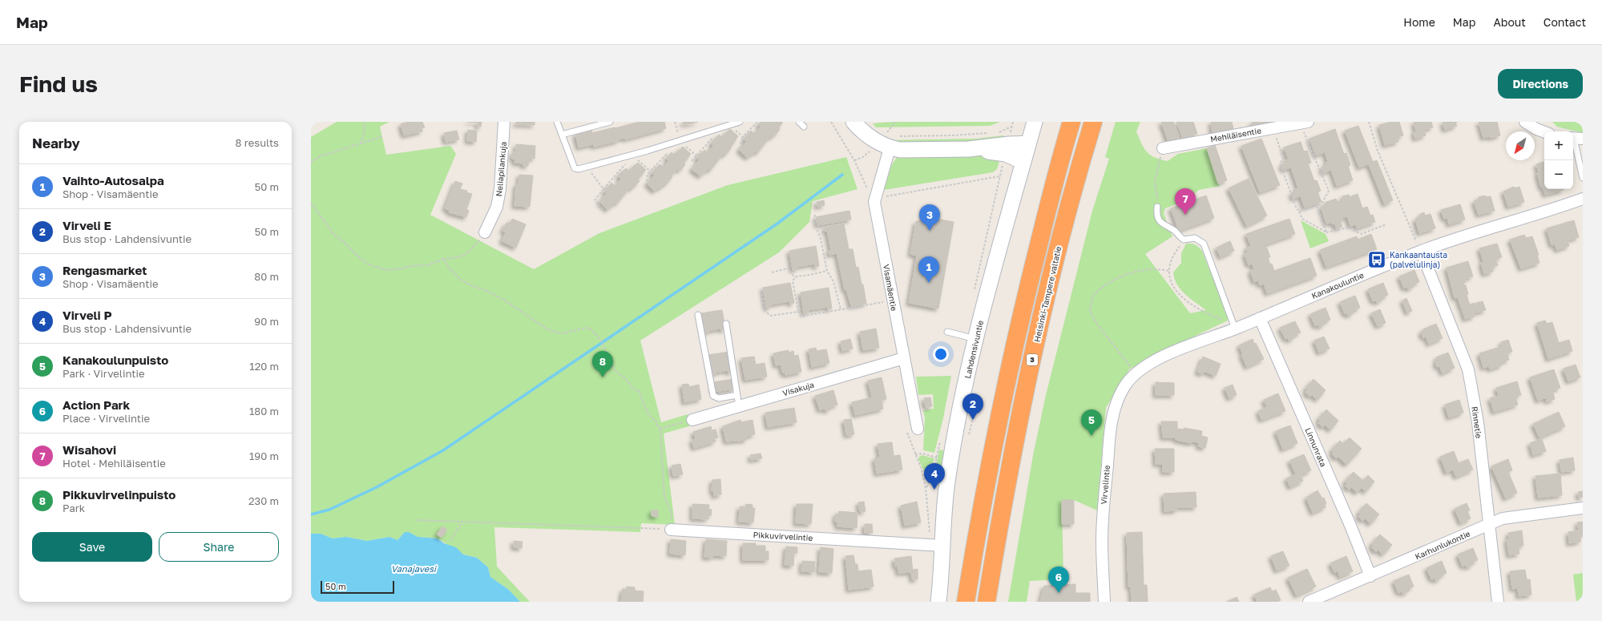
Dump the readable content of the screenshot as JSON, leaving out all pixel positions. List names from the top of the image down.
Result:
{
  "streets": {
    "highway": ["Helsinki-Tampere valtatie", "3"],
    "main road": ["Lahdensivuntie"],
    "street": [
      "Mehiläisentie",
      "Neliapilankuja",
      "Kanakouluntie",
      "Visamäentie",
      "Visakuja",
      "Rinnetie",
      "Linnunrata",
      "Virvelintie",
      "Pikkuvirvelintie",
      "Karhunlukontie"
    ]
  },
  "crossings": [
    ["Kanakouluntie", "Rinnetie"],
    ["Kanakouluntie", "Linnunrata"],
    ["Kanakouluntie", "Virvelintie"],
    ["Visamäentie", "Visakuja"],
    ["Lahdensivuntie", "Pikkuvirvelintie"],
    ["Rinnetie", "Karhunlukontie"],
    ["Linnunrata", "Karhunlukontie"]
  ],
  "water": ["Vanajavesi"],
  "places": {
    "bus stop": ["Kankaantausta (palvelulinja)"]
  },
  "scale_bar": "50 m",
  "north": "bottom left",
  "page": {
    "header": "Map",
    "nav": [
      "Home",
      "Map",
      "About",
      "Contact"
    ],
    "buttons": [
      "Directions",
      ["Save", "Share"]
    ],
    "title": "Find us",
    "heading": ["Nearby", "8 results"],
    "map_buttons": ["+", "−"],
    "list": [
      {
        "mark": "1",
        "name": "Vaihto-Autosalpa",
        "note": "Shop · Visamäentie",
        "value": "50 m"
      },
      {
        "mark": "2",
        "name": "Virveli E",
        "note": "Bus stop · Lahdensivuntie",
        "value": "50 m"
      },
      {
        "mark": "3",
        "name": "Rengasmarket",
        "note": "Shop · Visamäentie",
        "value": "80 m"
      },
      {
        "mark": "4",
        "name": "Virveli P",
        "note": "Bus stop · Lahdensivuntie",
        "value": "90 m"
      },
      {
        "mark": "5",
        "name": "Kanakoulunpuisto",
        "note": "Park · Virvelintie",
        "value": "120 m"
      },
      {
        "mark": "6",
        "name": "Action Park",
        "note": "Place · Virvelintie",
        "value": "180 m"
      },
      {
        "mark": "7",
        "name": "Wisahovi",
        "note": "Hotel · Mehiläisentie",
        "value": "190 m"
      },
      {
        "mark": "8",
        "name": "Pikkuvirvelinpuisto",
        "note": "Park",
        "value": "230 m"
      }
    ],
    "pins": [
      "7",
      "3",
      "1",
      "8",
      "2",
      "5",
      "4",
      "6"
    ],
    "scale": "50 m"
  }
}
